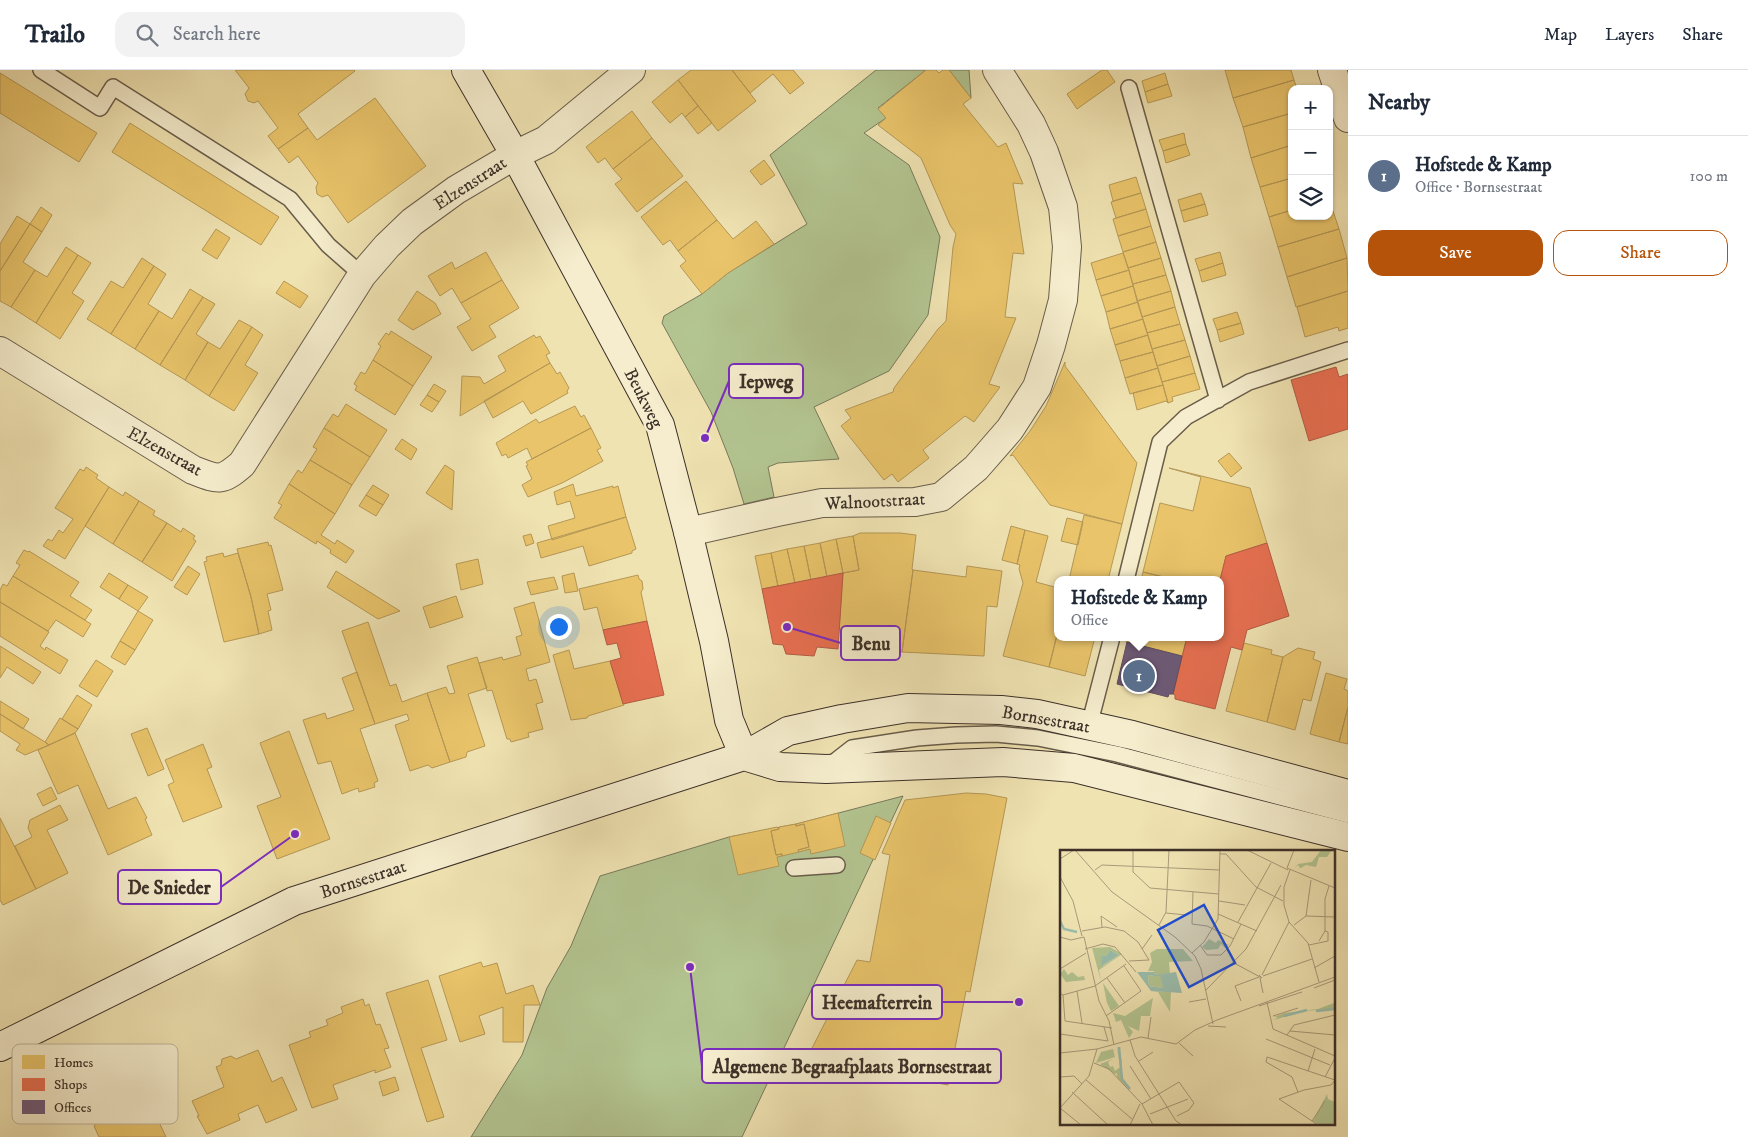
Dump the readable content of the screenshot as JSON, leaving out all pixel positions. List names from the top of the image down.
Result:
{
  "streets": {
    "street": [
      "Elzenstraat",
      "Beukweg",
      "Walnootstraat",
      "Bornsestraat"
    ]
  },
  "crossings": [
    ["Elzenstraat", "Beukweg"],
    ["Beukweg", "Walnootstraat"],
    ["Beukweg", "Bornsestraat"]
  ],
  "places": [
    "Iepweg",
    "Benu",
    "De Snieder",
    "Algemene Begraafplaats Bornsestraat",
    "Heemafterrein"
  ],
  "legend": ["Homes", "Shops", "Offices"],
  "page": {
    "header": "Trailo",
    "search": "Search here",
    "nav": ["Map", "Layers", "Share"],
    "heading": "Nearby",
    "map_buttons": ["+", "−"],
    "list": [
      {
        "mark": "1",
        "name": "Hofstede & Kamp",
        "note": "Office · Bornsestraat",
        "value": "100 m"
      }
    ],
    "buttons": ["Save", "Share"],
    "popup": ["Hofstede & Kamp", "Office"],
    "pins": "1"
  }
}
